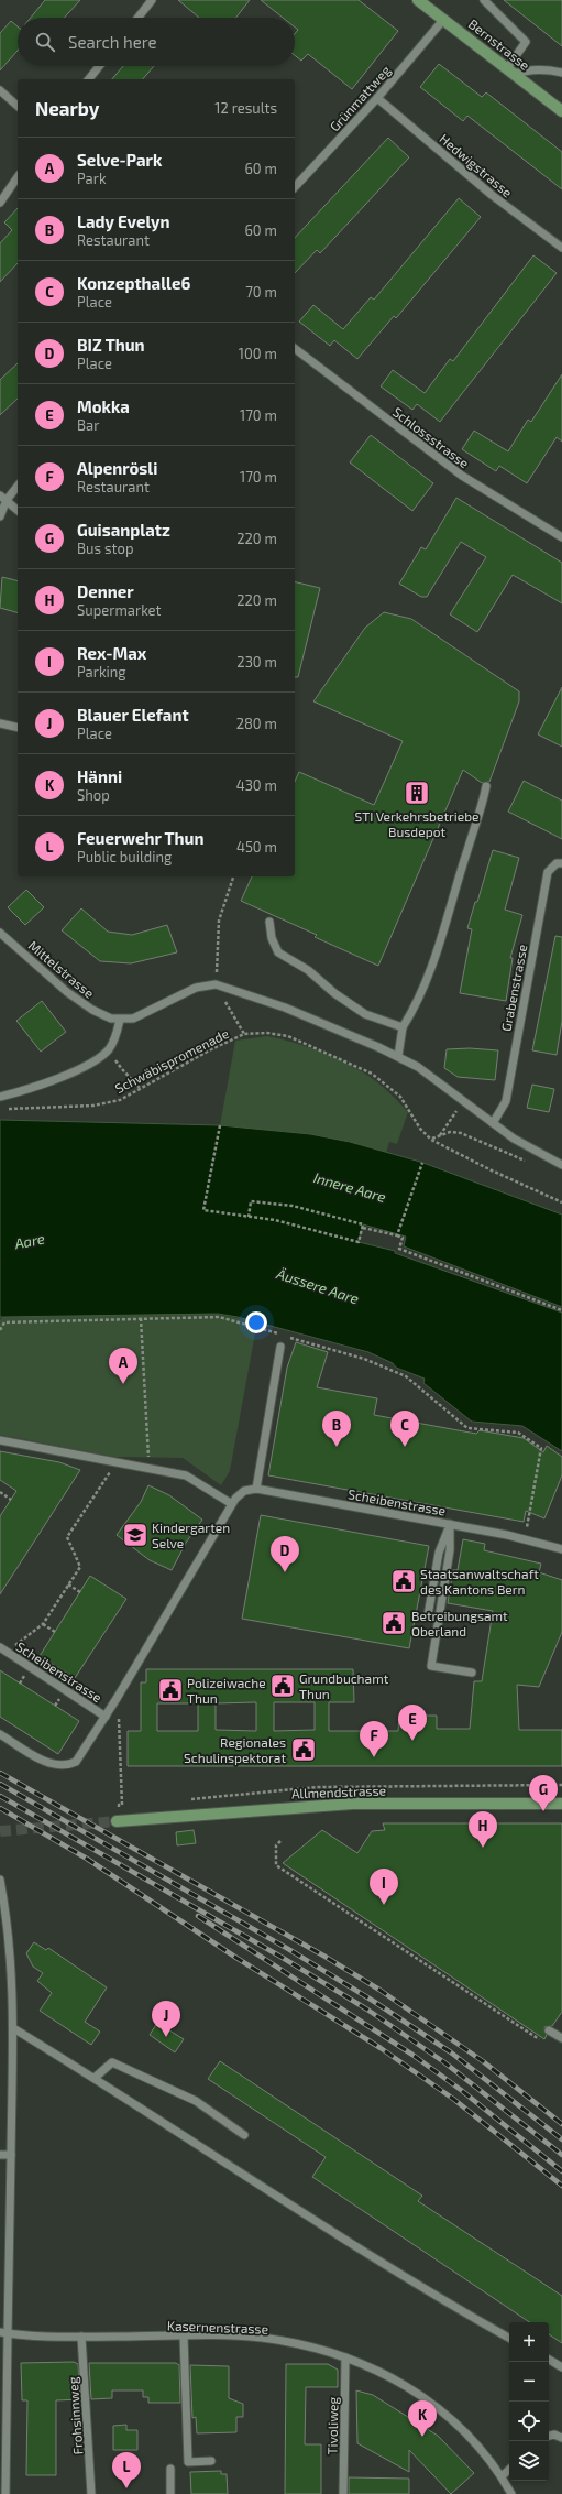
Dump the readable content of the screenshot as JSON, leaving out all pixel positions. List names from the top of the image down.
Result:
{
  "streets": {
    "main road": ["Bernstrasse", "Allmendstrasse"],
    "street": [
      "Grünmattweg",
      "Hedwigstrasse",
      "Schlossstrasse",
      "Mittelstrasse",
      "Grabenstrasse",
      "Scheibenstrasse",
      "Kasernenstrasse",
      "Frohsinnweg",
      "Tivoliweg"
    ],
    "path": ["Schwäbispromenade"]
  },
  "crossings": [
    ["Bernstrasse", "Grünmattweg"],
    ["Grünmattweg", "Hedwigstrasse"],
    ["Kasernenstrasse", "Frohsinnweg"],
    ["Kasernenstrasse", "Tivoliweg"]
  ],
  "water": ["Innere Aare", "Aare", "Äussere Aare"],
  "places": {
    "building": ["STI Verkehrsbetriebe Busdepot"],
    "school or university": ["Kindergarten Selve"],
    "public building": [
      "Staatsanwaltschaft des Kantons Bern",
      "Betreibungsamt Oberland",
      "Grundbuchamt Thun",
      "Polizeiwache Thun",
      "Regionales Schulinspektorat"
    ]
  },
  "page": {
    "search": "Search here",
    "heading": ["Nearby", "12 results"],
    "list": [
      {
        "mark": "A",
        "name": "Selve-Park",
        "note": "Park",
        "value": "60 m"
      },
      {
        "mark": "B",
        "name": "Lady Evelyn",
        "note": "Restaurant",
        "value": "60 m"
      },
      {
        "mark": "C",
        "name": "Konzepthalle6",
        "note": "Place",
        "value": "70 m"
      },
      {
        "mark": "D",
        "name": "BIZ Thun",
        "note": "Place",
        "value": "100 m"
      },
      {
        "mark": "E",
        "name": "Mokka",
        "note": "Bar",
        "value": "170 m"
      },
      {
        "mark": "F",
        "name": "Alpenrösli",
        "note": "Restaurant",
        "value": "170 m"
      },
      {
        "mark": "G",
        "name": "Guisanplatz",
        "note": "Bus stop",
        "value": "220 m"
      },
      {
        "mark": "H",
        "name": "Denner",
        "note": "Supermarket",
        "value": "220 m"
      },
      {
        "mark": "I",
        "name": "Rex-Max",
        "note": "Parking",
        "value": "230 m"
      },
      {
        "mark": "J",
        "name": "Blauer Elefant",
        "note": "Place",
        "value": "280 m"
      },
      {
        "mark": "K",
        "name": "Hänni",
        "note": "Shop",
        "value": "430 m"
      },
      {
        "mark": "L",
        "name": "Feuerwehr Thun",
        "note": "Public building",
        "value": "450 m"
      }
    ],
    "pins": [
      "A",
      "B",
      "C",
      "D",
      "E",
      "F",
      "G",
      "H",
      "I",
      "J",
      "K",
      "L"
    ],
    "map_buttons": ["+", "−"]
  }
}
